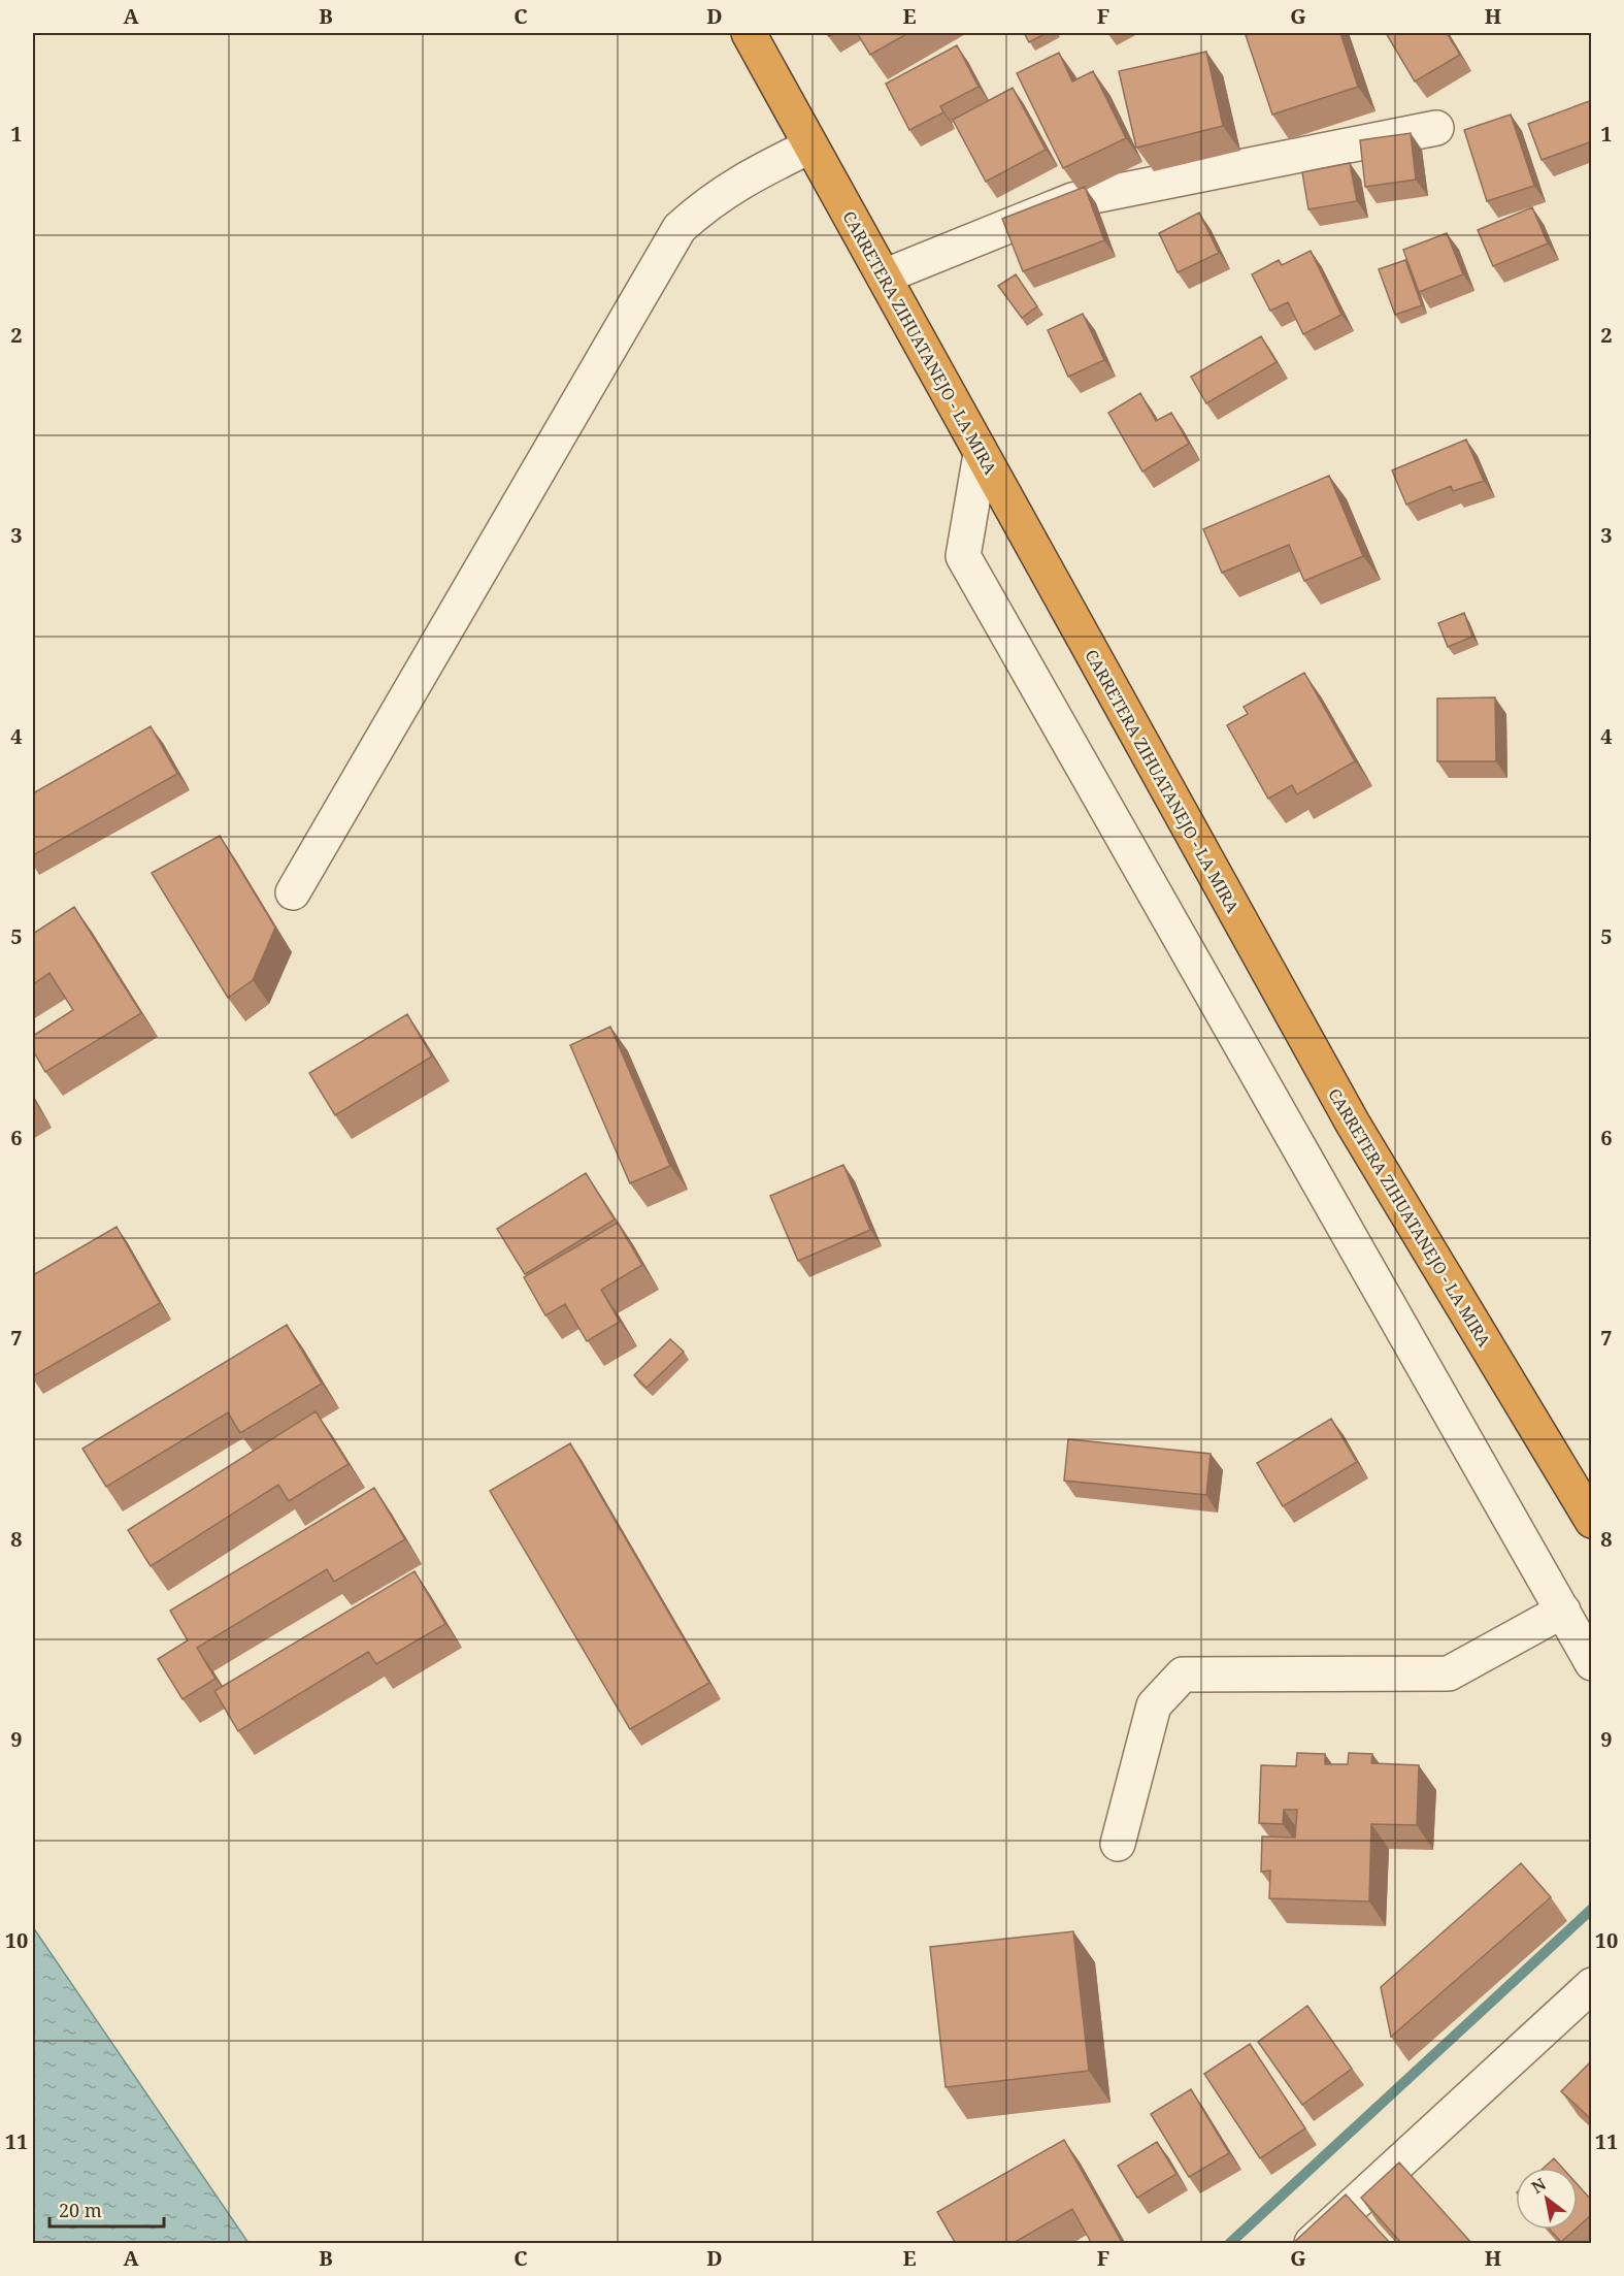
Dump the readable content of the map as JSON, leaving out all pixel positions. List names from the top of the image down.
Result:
{
  "streets": {
    "highway": ["CARRETERA ZIHUATANEJO - LA MIRA"]
  },
  "scale_bar": "20 m",
  "north": "top left",
  "grid": {
    "columns": [
      "A",
      "B",
      "C",
      "D",
      "E",
      "F",
      "G",
      "H"
    ],
    "rows": [
      "1",
      "2",
      "3",
      "4",
      "5",
      "6",
      "7",
      "8",
      "9",
      "10",
      "11"
    ]
  }
}
